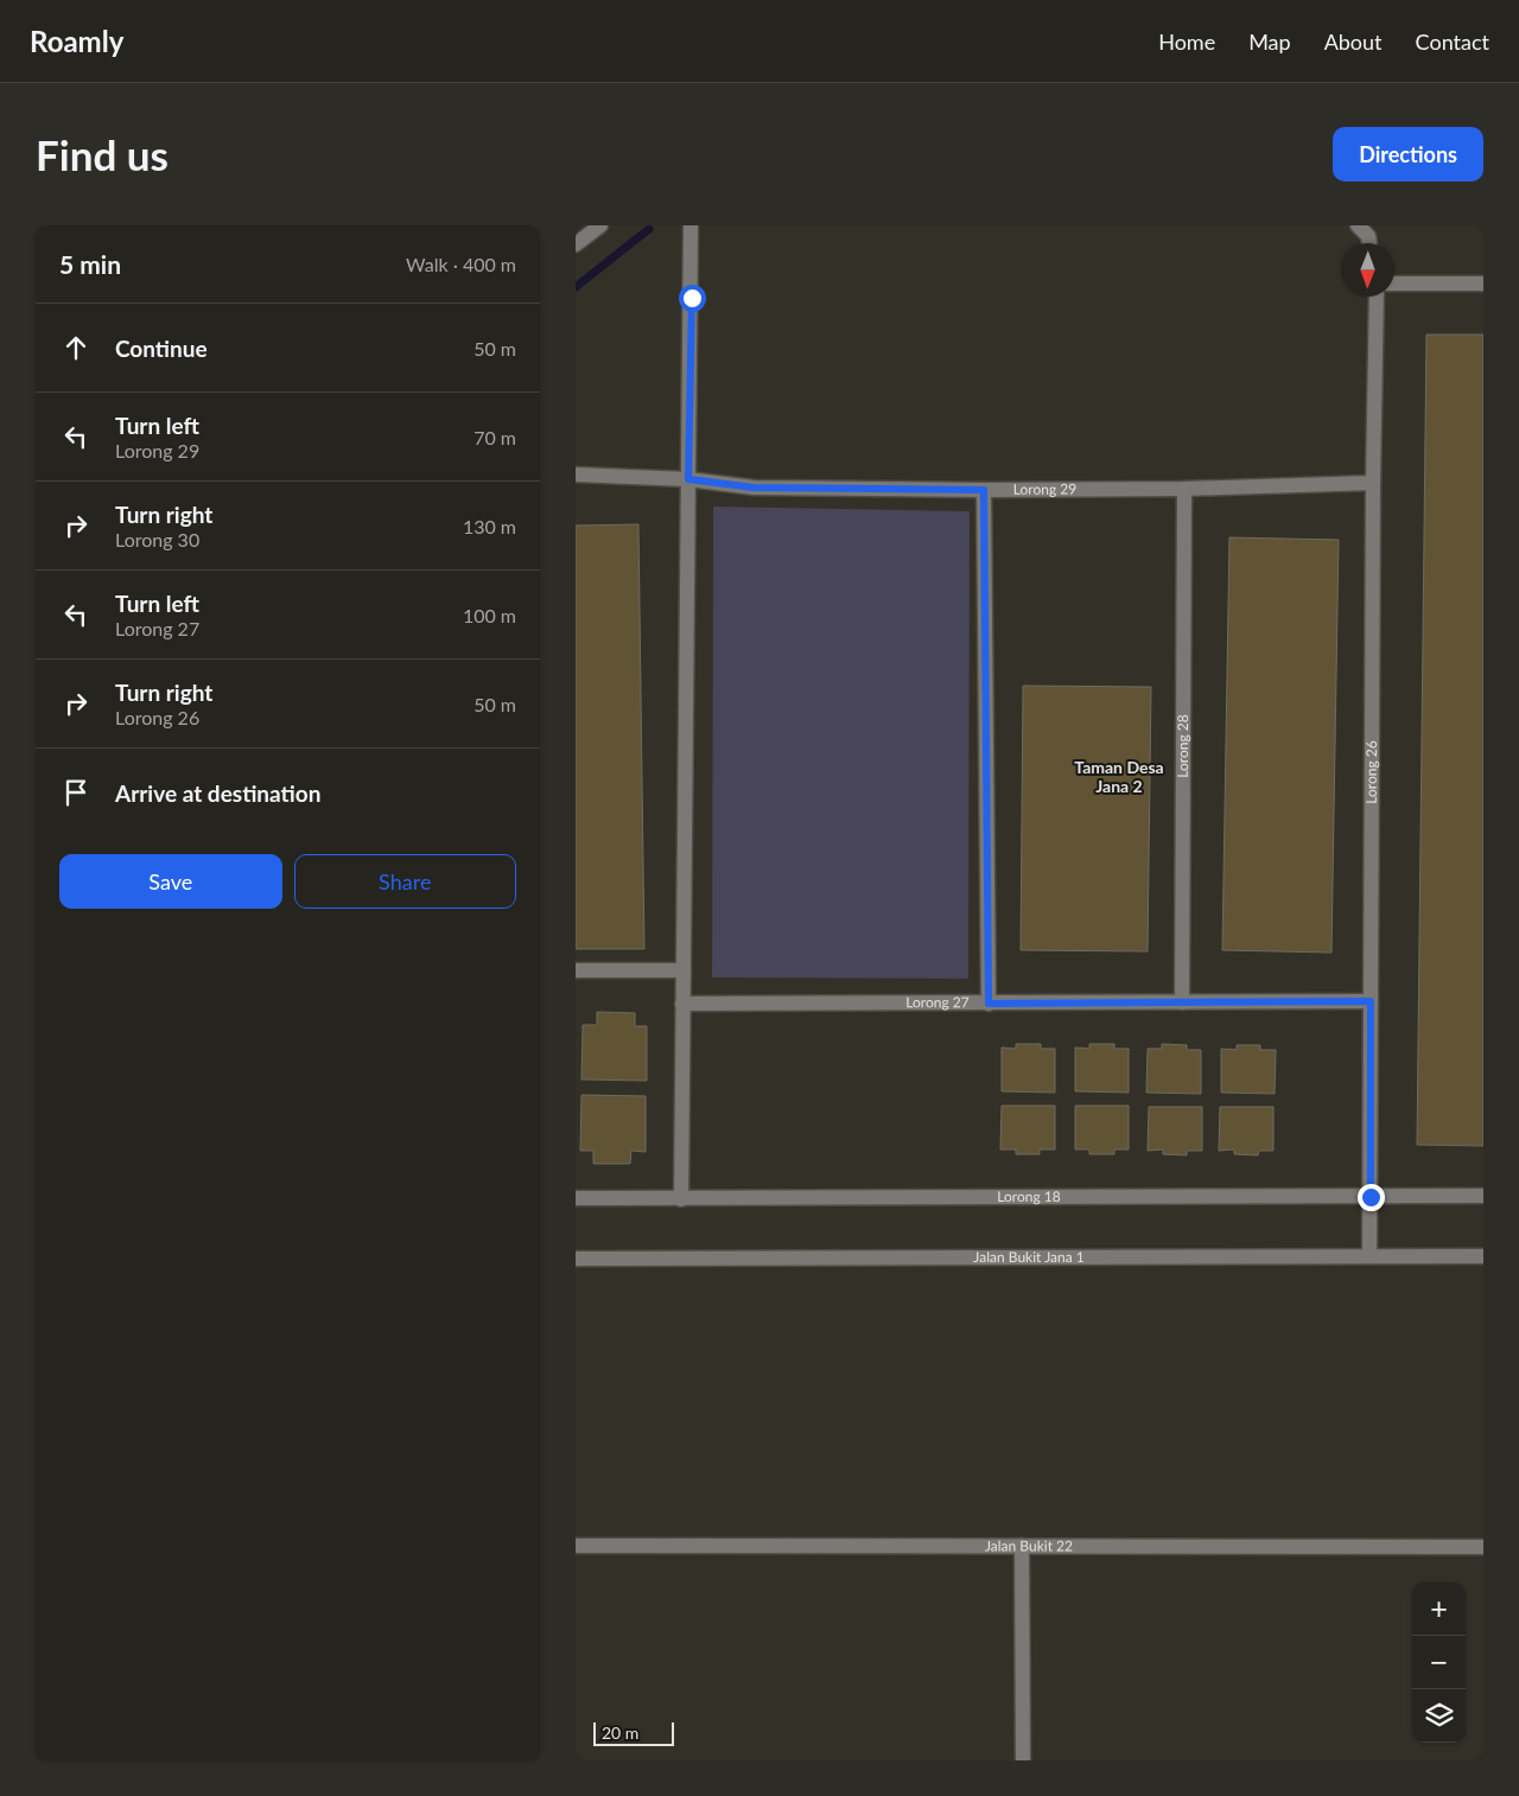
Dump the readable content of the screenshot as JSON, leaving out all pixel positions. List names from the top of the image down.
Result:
{
  "streets": {
    "street": [
      "Lorong 29",
      "Lorong 28",
      "Lorong 26",
      "Lorong 27",
      "Lorong 18",
      "Jalan Bukit Jana 1",
      "Jalan Bukit 22"
    ]
  },
  "crossings": [
    ["Lorong 29", "Lorong 28"],
    ["Lorong 29", "Lorong 26"],
    ["Lorong 28", "Lorong 27"],
    ["Lorong 26", "Lorong 27"],
    ["Lorong 26", "Lorong 18"],
    ["Lorong 26", "Jalan Bukit Jana 1"]
  ],
  "districts": ["Taman Desa Jana 2"],
  "scale_bar": "20 m",
  "north": "bottom",
  "page": {
    "header": "Roamly",
    "nav": [
      "Home",
      "Map",
      "About",
      "Contact"
    ],
    "buttons": [
      "Directions",
      ["Save", "Share"]
    ],
    "title": "Find us",
    "heading": ["5 min", "Walk · 400 m"],
    "list": [
      ["Continue", "50 m"],
      ["Turn left", "Lorong 29", "70 m"],
      ["Turn right", "Lorong 30", "130 m"],
      ["Turn left", "Lorong 27", "100 m"],
      ["Turn right", "Lorong 26", "50 m"],
      "Arrive at destination"
    ],
    "map_buttons": ["+", "−"],
    "scale": "20 m"
  }
}
